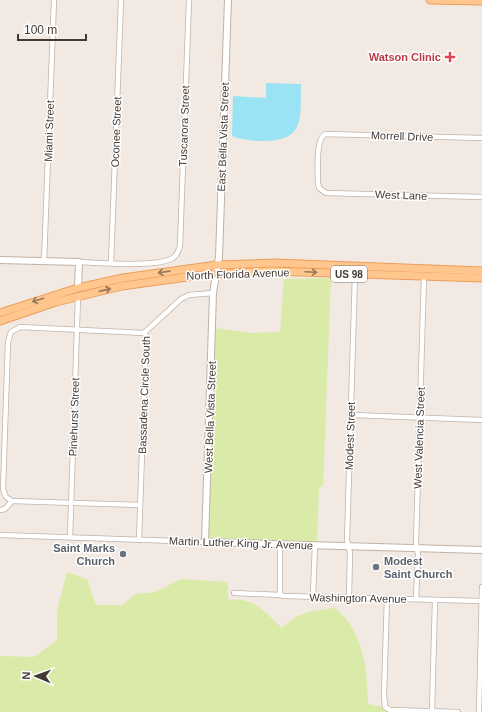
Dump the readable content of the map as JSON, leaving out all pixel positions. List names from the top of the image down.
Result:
{
  "streets": {
    "main road": ["North Florida Avenue", "US 98"],
    "street": [
      "Tuscarora Street",
      "Miami Street",
      "Oconee Street",
      "Morrell Drive",
      "East Bella Vista Street",
      "West Lane",
      "Bassadena Circle South",
      "Pinehurst Street",
      "West Bella Vista Street",
      "Modest Street",
      "West Valencia Street",
      "Martin Luther King Jr. Avenue",
      "Washington Avenue"
    ]
  },
  "crossings": [
    ["Tuscarora Street", "Oconee Street"],
    ["Morrell Drive", "West Lane"],
    ["East Bella Vista Street", "North Florida Avenue"],
    ["East Bella Vista Street", "West Bella Vista Street"],
    ["North Florida Avenue", "Pinehurst Street"],
    ["North Florida Avenue", "West Bella Vista Street"],
    ["North Florida Avenue", "Modest Street"],
    ["North Florida Avenue", "West Valencia Street"],
    ["Bassadena Circle South", "West Bella Vista Street"],
    ["Bassadena Circle South", "Martin Luther King Jr. Avenue"],
    ["Pinehurst Street", "Martin Luther King Jr. Avenue"],
    ["West Bella Vista Street", "Martin Luther King Jr. Avenue"],
    ["Modest Street", "Martin Luther King Jr. Avenue"],
    ["Modest Street", "Washington Avenue"],
    ["West Valencia Street", "Martin Luther King Jr. Avenue"],
    ["West Valencia Street", "Washington Avenue"]
  ],
  "places": {
    "health": ["Watson Clinic"],
    "other": ["Saint Marks Church", "Modest Saint Church"]
  },
  "scale_bar": "100 m",
  "north": "left"
}
